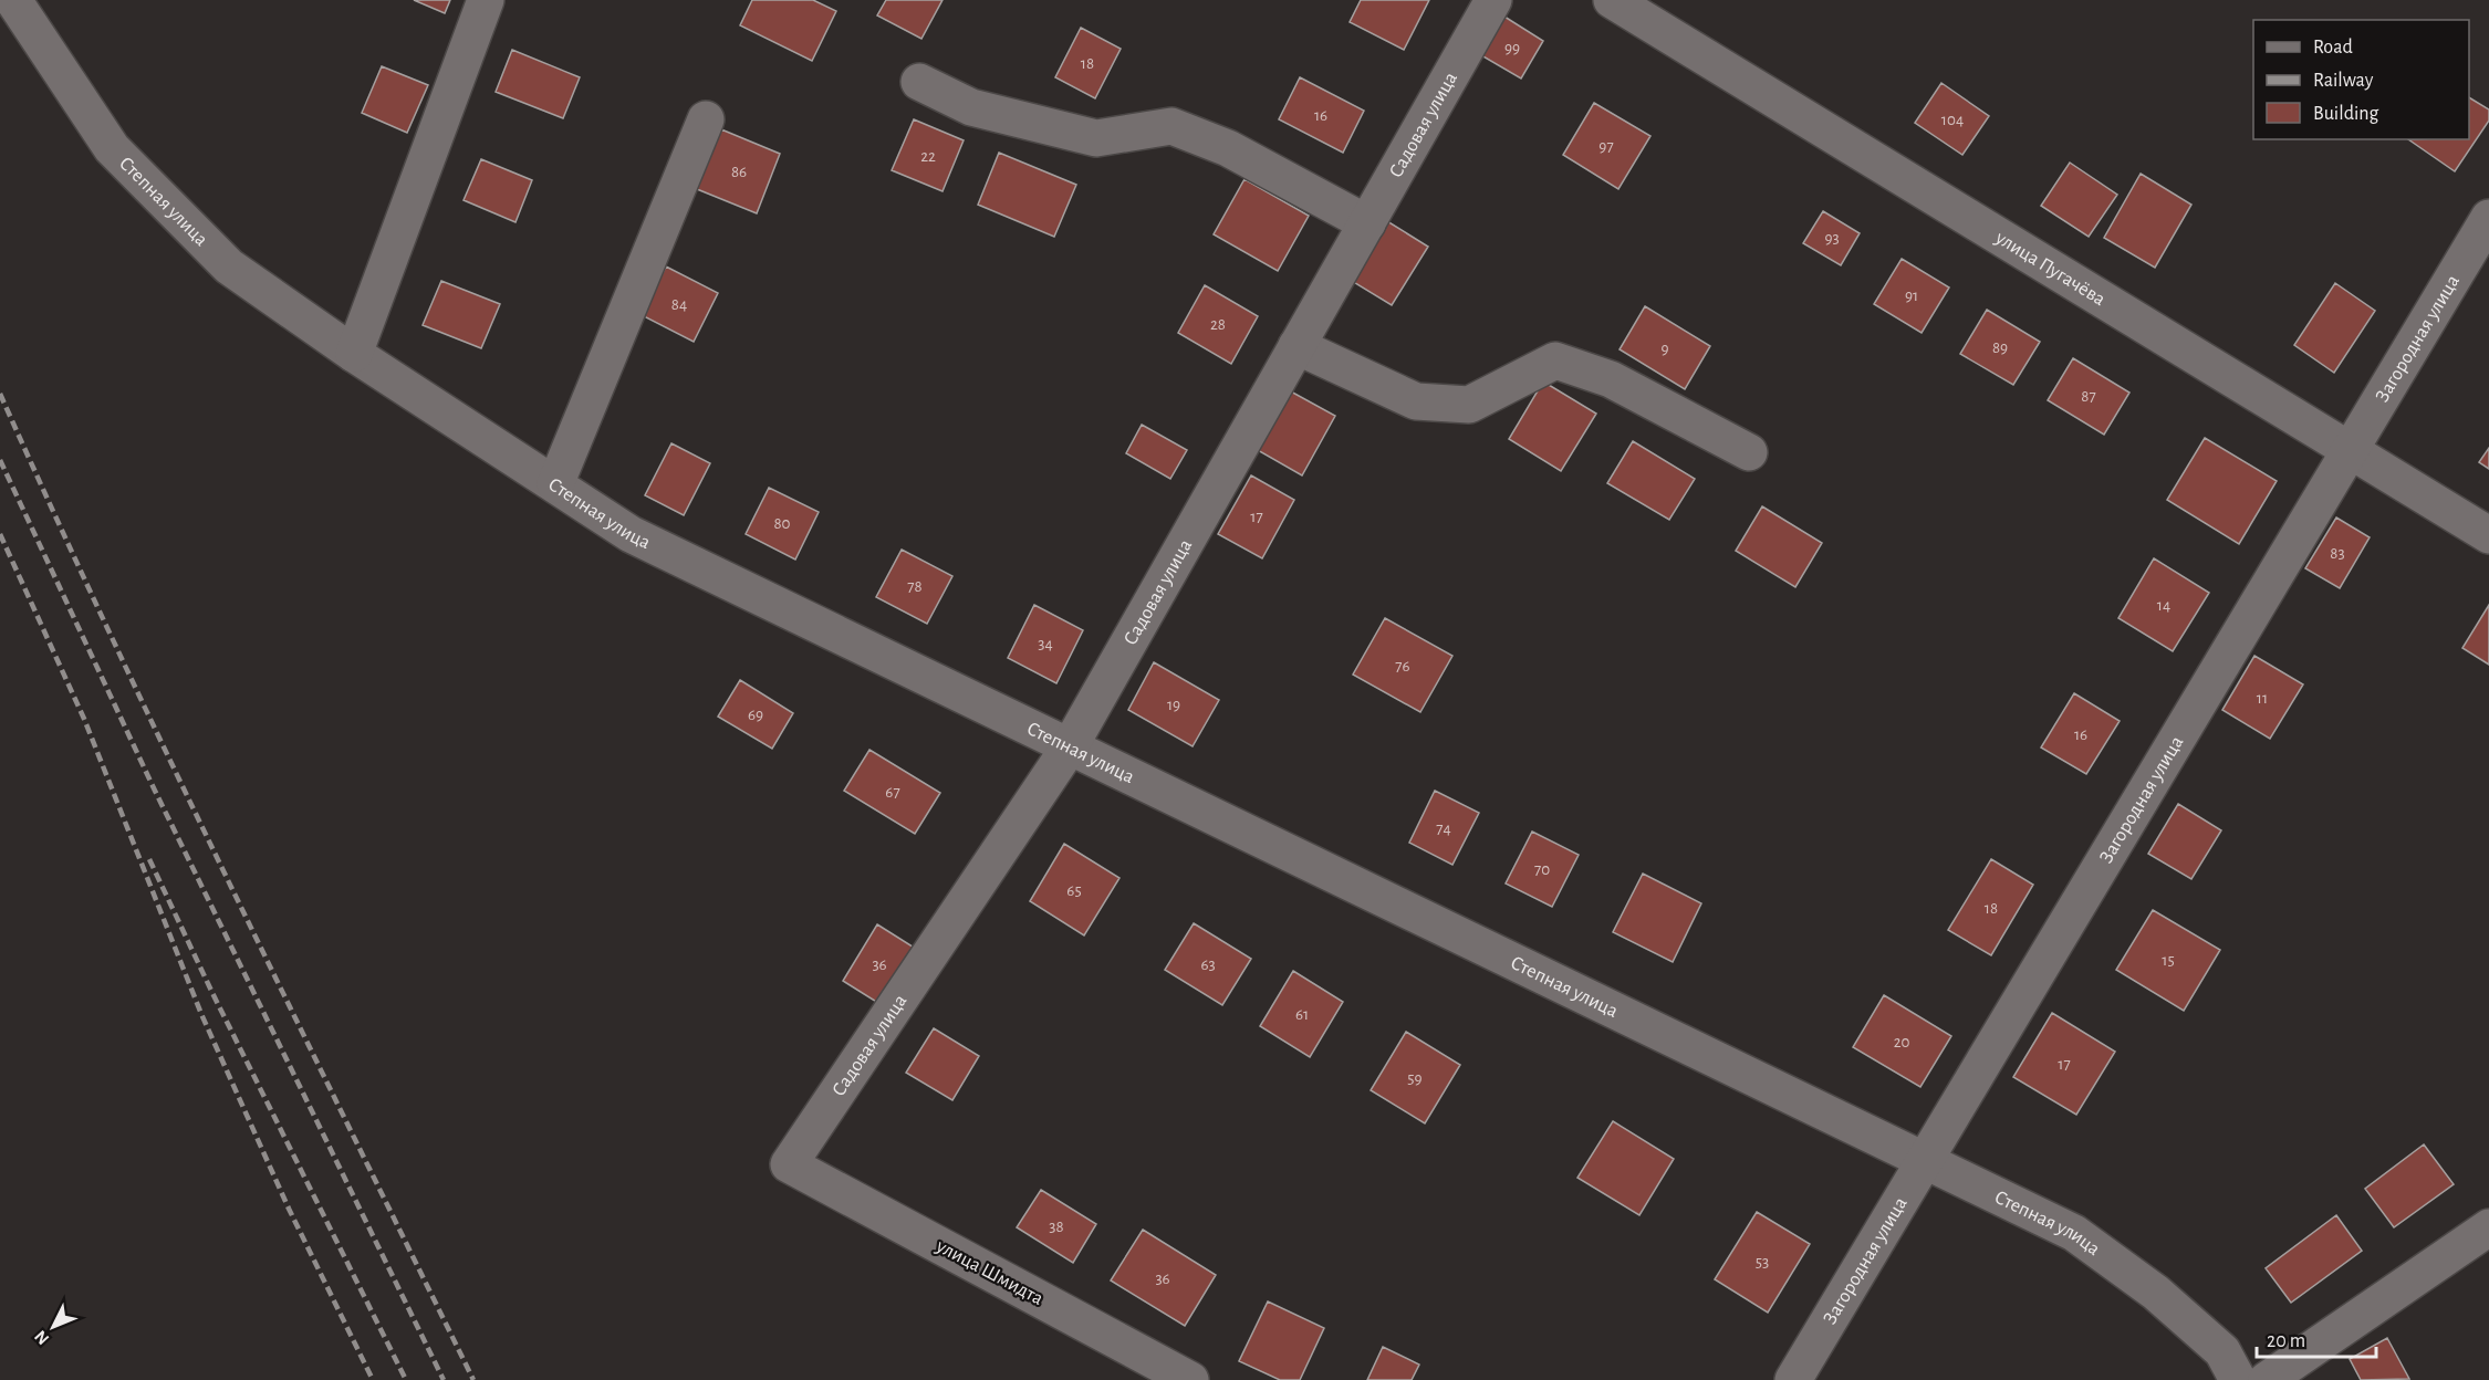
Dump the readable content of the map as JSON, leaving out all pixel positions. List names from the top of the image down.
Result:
{
  "streets": {
    "street": [
      "Садовая улица",
      "Степная улица",
      "улица Пугачёва",
      "Загородная улица",
      "улица Шмидта"
    ]
  },
  "crossings": [
    ["Садовая улица", "Степная улица"],
    ["Садовая улица", "улица Шмидта"],
    ["Степная улица", "Загородная улица"],
    ["улица Пугачёва", "Загородная улица"]
  ],
  "house_numbers": [
    "99",
    "18",
    "16",
    "104",
    "97",
    "22",
    "86",
    "93",
    "91",
    "84",
    "28",
    "89",
    "9",
    "87",
    "17",
    "80",
    "83",
    "78",
    "14",
    "34",
    "76",
    "11",
    "19",
    "69",
    "16",
    "67",
    "74",
    "70",
    "65",
    "18",
    "15",
    "36",
    "63",
    "61",
    "20",
    "17",
    "59",
    "38",
    "53",
    "36"
  ],
  "legend": ["Road", "Railway", "Building"],
  "scale_bar": "20 m",
  "north": "bottom left"
}
